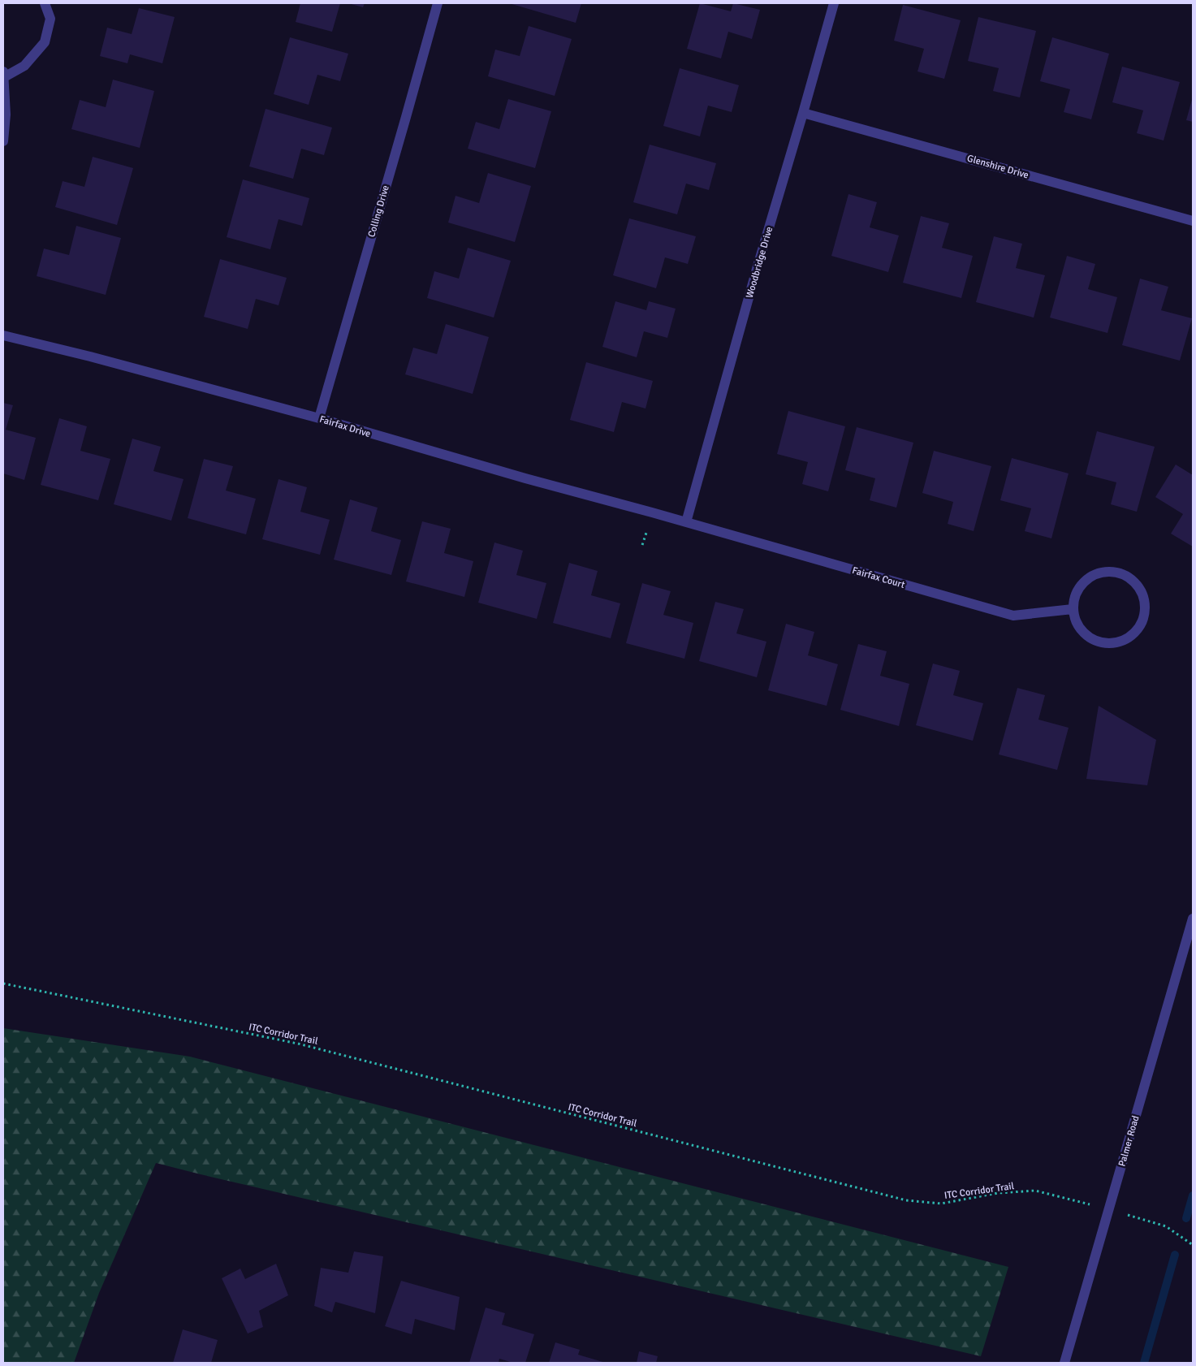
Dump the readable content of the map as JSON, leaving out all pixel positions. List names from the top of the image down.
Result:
{
  "streets": {
    "street": [
      "Glenshire Drive",
      "Colling Drive",
      "Woodbridge Drive",
      "Fairfax Drive",
      "Fairfax Court",
      "Palmer Road"
    ],
    "path": ["ITC Corridor Trail"]
  },
  "crossings": [
    ["Glenshire Drive", "Woodbridge Drive"],
    ["Colling Drive", "Fairfax Drive"],
    ["Woodbridge Drive", "Fairfax Drive"],
    ["Woodbridge Drive", "Fairfax Court"],
    ["Fairfax Drive", "Fairfax Court"],
    ["ITC Corridor Trail", "Palmer Road"]
  ]
}
